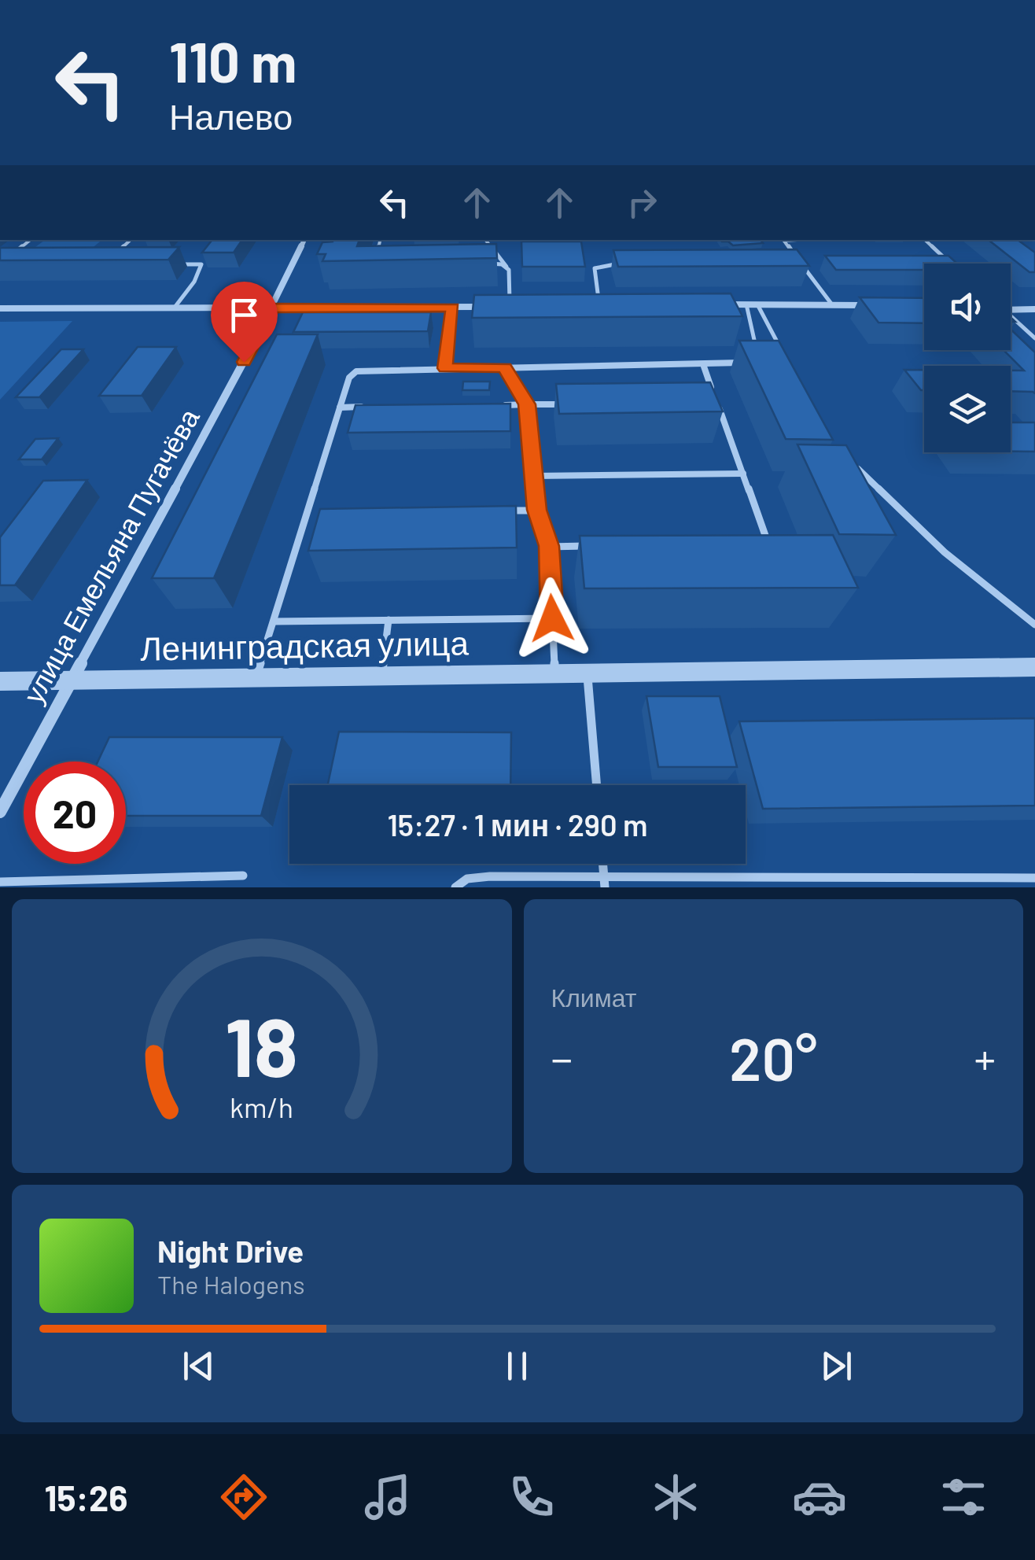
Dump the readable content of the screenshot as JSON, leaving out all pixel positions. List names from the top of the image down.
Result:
{
  "streets": {
    "street": ["улица Емельяна Пугачёва", "Ленинградская улица"]
  },
  "crossings": [
    ["улица Емельяна Пугачёва", "Ленинградская улица"]
  ],
  "page": {
    "turn": ["110 m", "Налево"],
    "limit": "20",
    "trip": "15:27 · 1 мин · 290 m",
    "tile": "Климат",
    "heat": ["−", "20°", "+"],
    "song": ["Night Drive", "The Halogens"],
    "tabs": "15:26",
    "gauge": ["18", "km/h"]
  }
}
